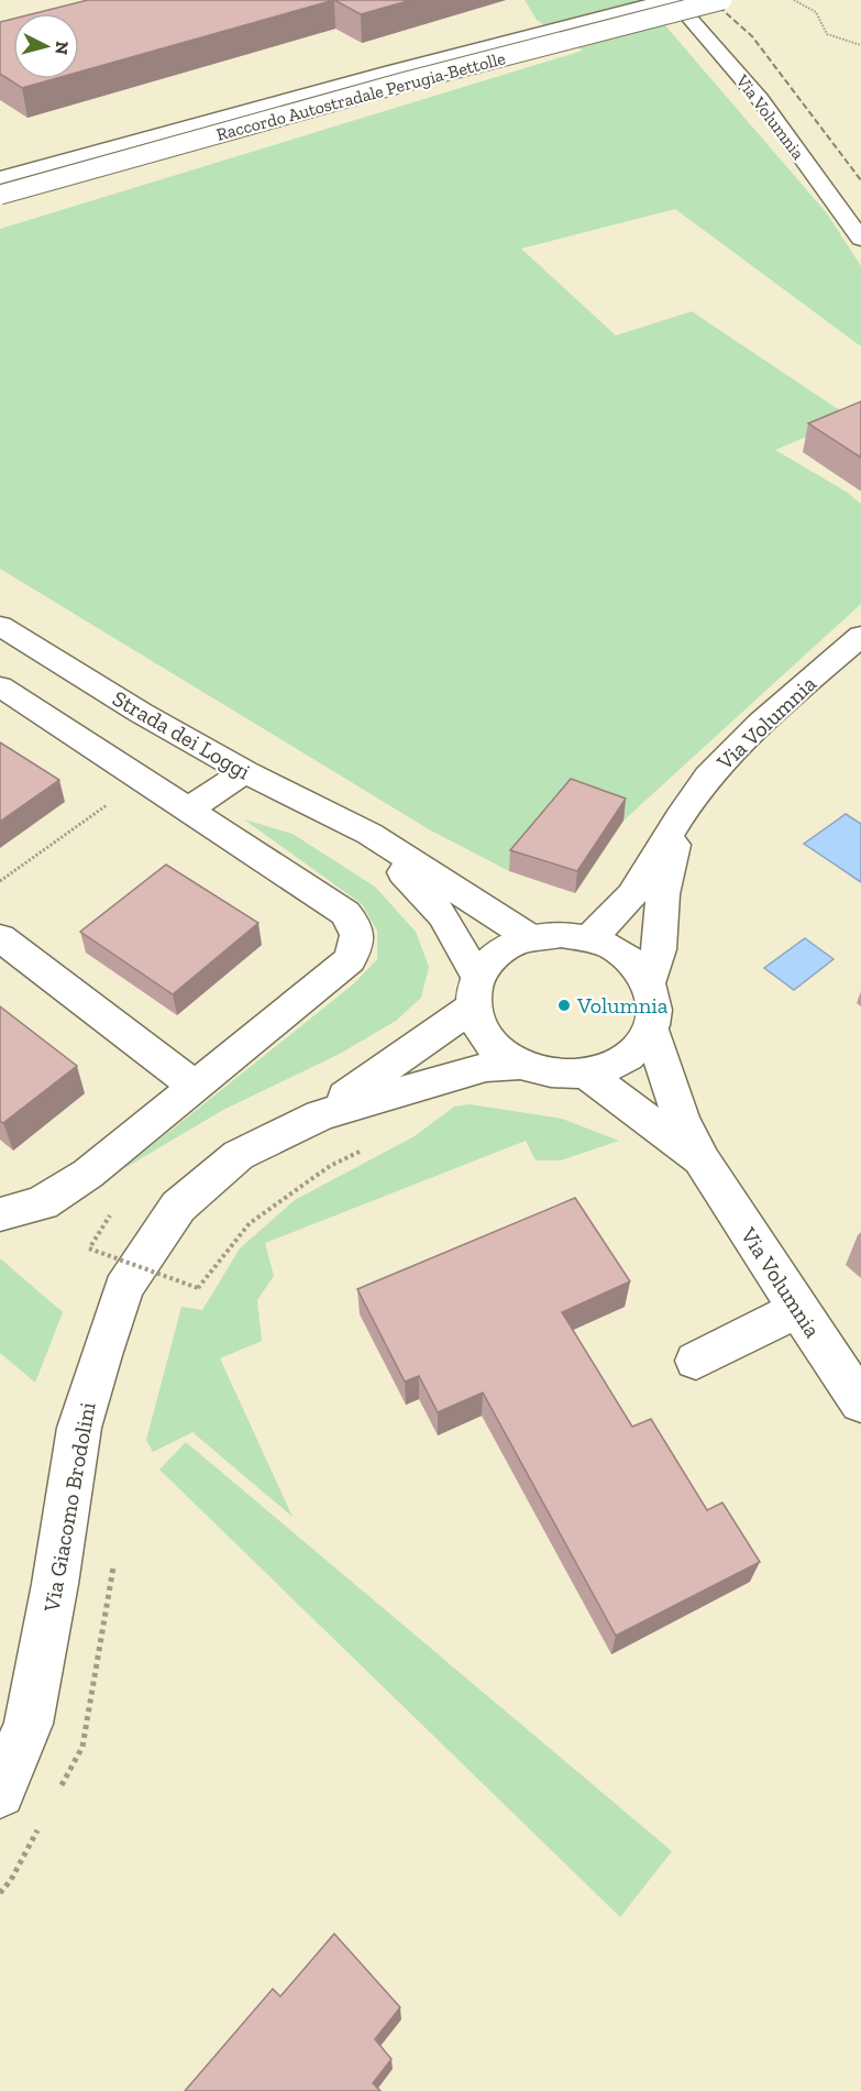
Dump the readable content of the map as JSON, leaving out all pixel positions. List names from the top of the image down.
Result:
{
  "streets": {
    "main road": [
      "Raccordo Autostradale Perugia-Bettolle",
      "Via Volumnia",
      "Strada dei Loggi",
      "Via Giacomo Brodolini"
    ]
  },
  "crossings": [
    ["Via Volumnia", "Strada dei Loggi"],
    ["Via Volumnia", "Via Giacomo Brodolini"],
    ["Strada dei Loggi", "Via Giacomo Brodolini"]
  ],
  "places": ["Volumnia"],
  "north": "right"
}
